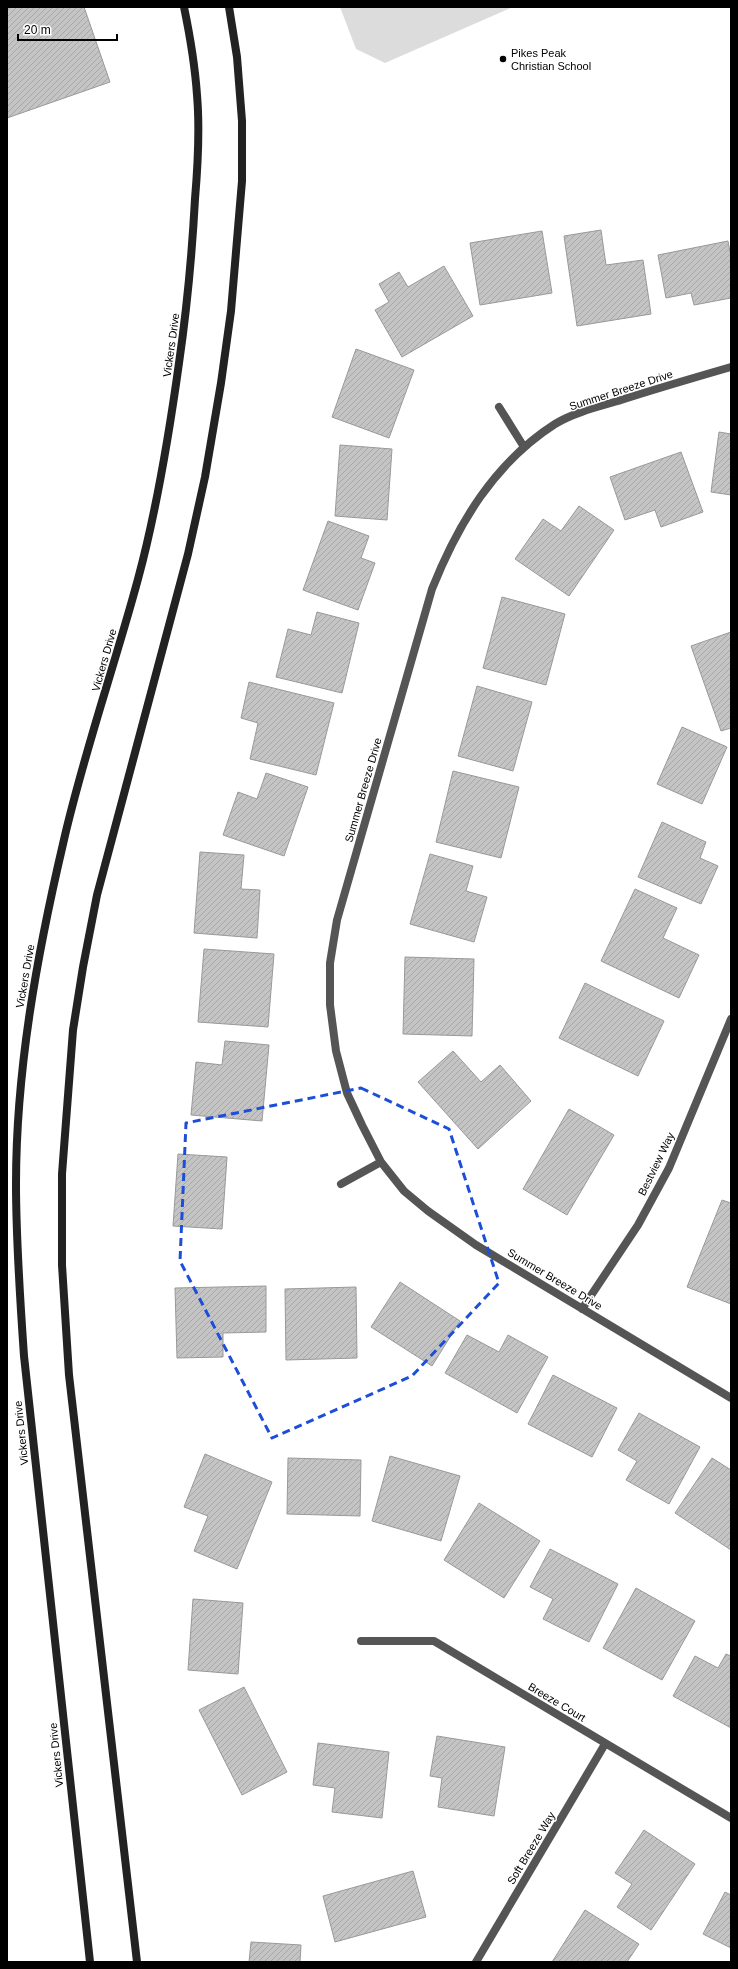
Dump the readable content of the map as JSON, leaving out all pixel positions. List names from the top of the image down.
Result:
{
  "streets": {
    "main road": ["Vickers Drive"],
    "street": [
      "Summer Breeze Drive",
      "Bestview Way",
      "Breeze Court",
      "Soft Breeze Way"
    ]
  },
  "crossings": [
    ["Summer Breeze Drive", "Bestview Way"],
    ["Breeze Court", "Soft Breeze Way"]
  ],
  "places": ["Pikes Peak Christian School"],
  "scale_bar": "20 m"
}
